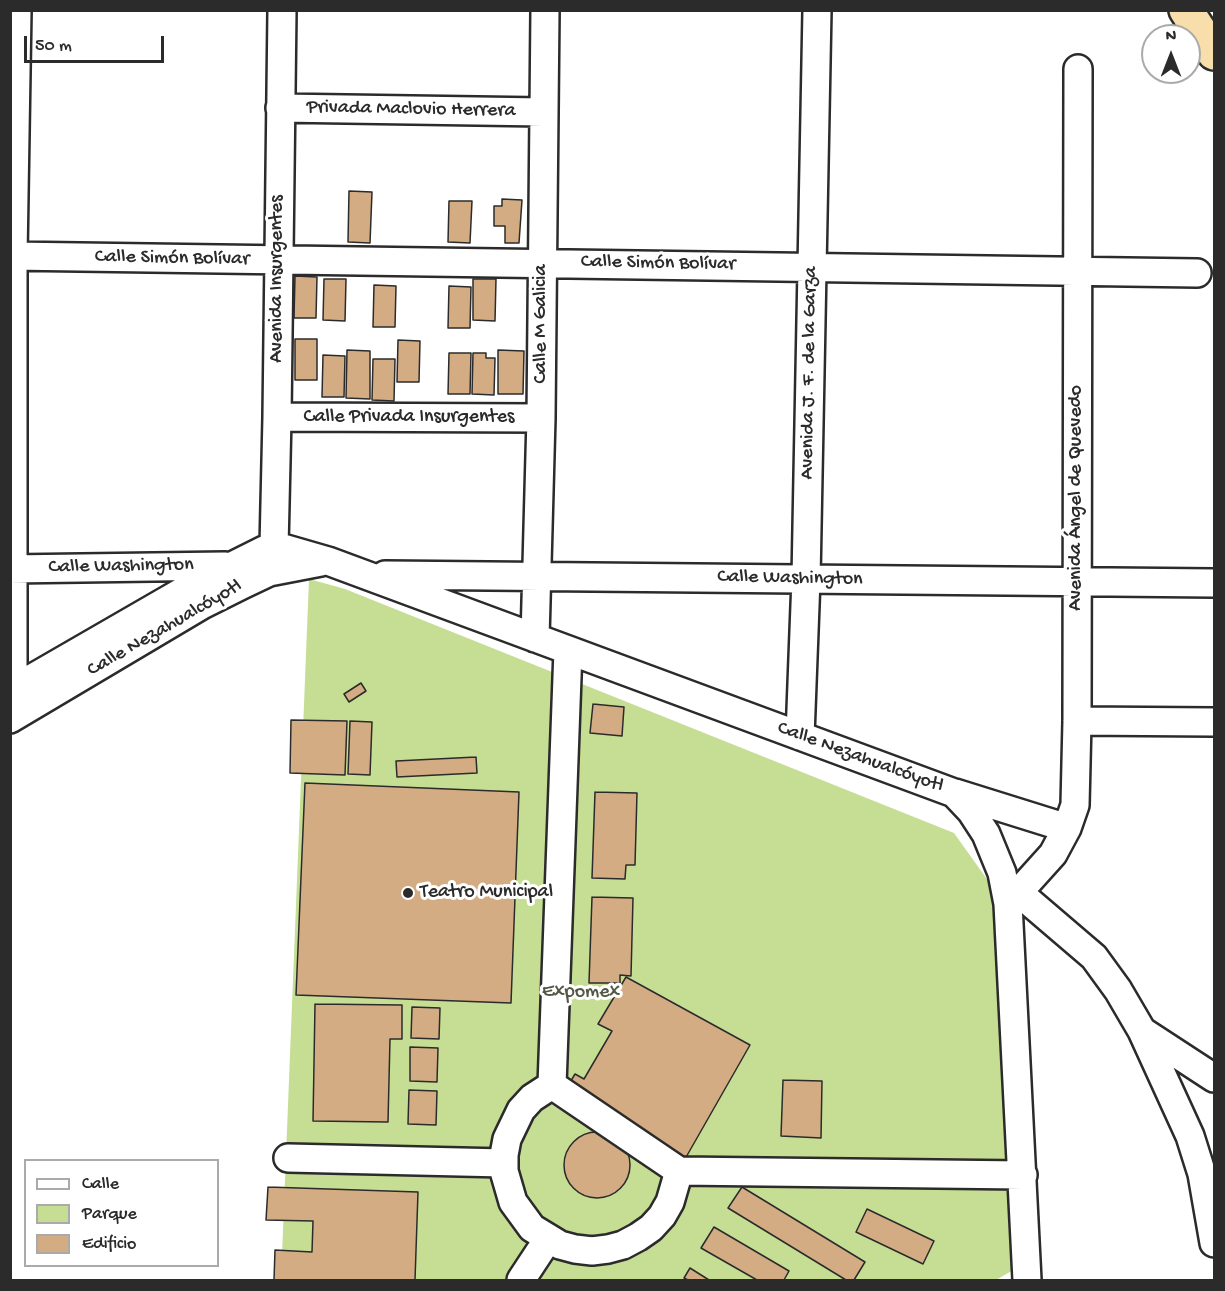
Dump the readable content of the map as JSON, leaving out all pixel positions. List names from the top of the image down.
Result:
{
  "streets": {
    "street": [
      "Privada Maclovio Herrera",
      "Calle Simón Bolívar",
      "Avenida Insurgentes",
      "Calle M Galicia",
      "Avenida J. F. de la Garza",
      "Calle Privada Insurgentes",
      "Avenida Ángel de Quevedo",
      "Calle Washington",
      "Calle Nezahualcóyotl"
    ]
  },
  "crossings": [
    ["Privada Maclovio Herrera", "Avenida Insurgentes"],
    ["Privada Maclovio Herrera", "Calle M Galicia"],
    ["Calle Simón Bolívar", "Avenida Insurgentes"],
    ["Calle Simón Bolívar", "Calle M Galicia"],
    ["Calle Simón Bolívar", "Avenida J. F. de la Garza"],
    ["Calle Simón Bolívar", "Avenida Ángel de Quevedo"],
    ["Avenida Insurgentes", "Calle Privada Insurgentes"],
    ["Avenida Insurgentes", "Calle Nezahualcóyotl"],
    ["Calle M Galicia", "Calle Privada Insurgentes"],
    ["Calle M Galicia", "Calle Washington"],
    ["Calle M Galicia", "Calle Nezahualcóyotl"],
    ["Avenida J. F. de la Garza", "Calle Washington"],
    ["Avenida J. F. de la Garza", "Calle Nezahualcóyotl"],
    ["Avenida Ángel de Quevedo", "Calle Washington"],
    ["Avenida Ángel de Quevedo", "Calle Nezahualcóyotl"],
    ["Calle Washington", "Calle Nezahualcóyotl"]
  ],
  "parks": ["Expomex"],
  "places": ["Teatro Municipal"],
  "legend": ["Calle", "Parque", "Edificio"],
  "scale_bar": "50 m",
  "north": "top"
}
